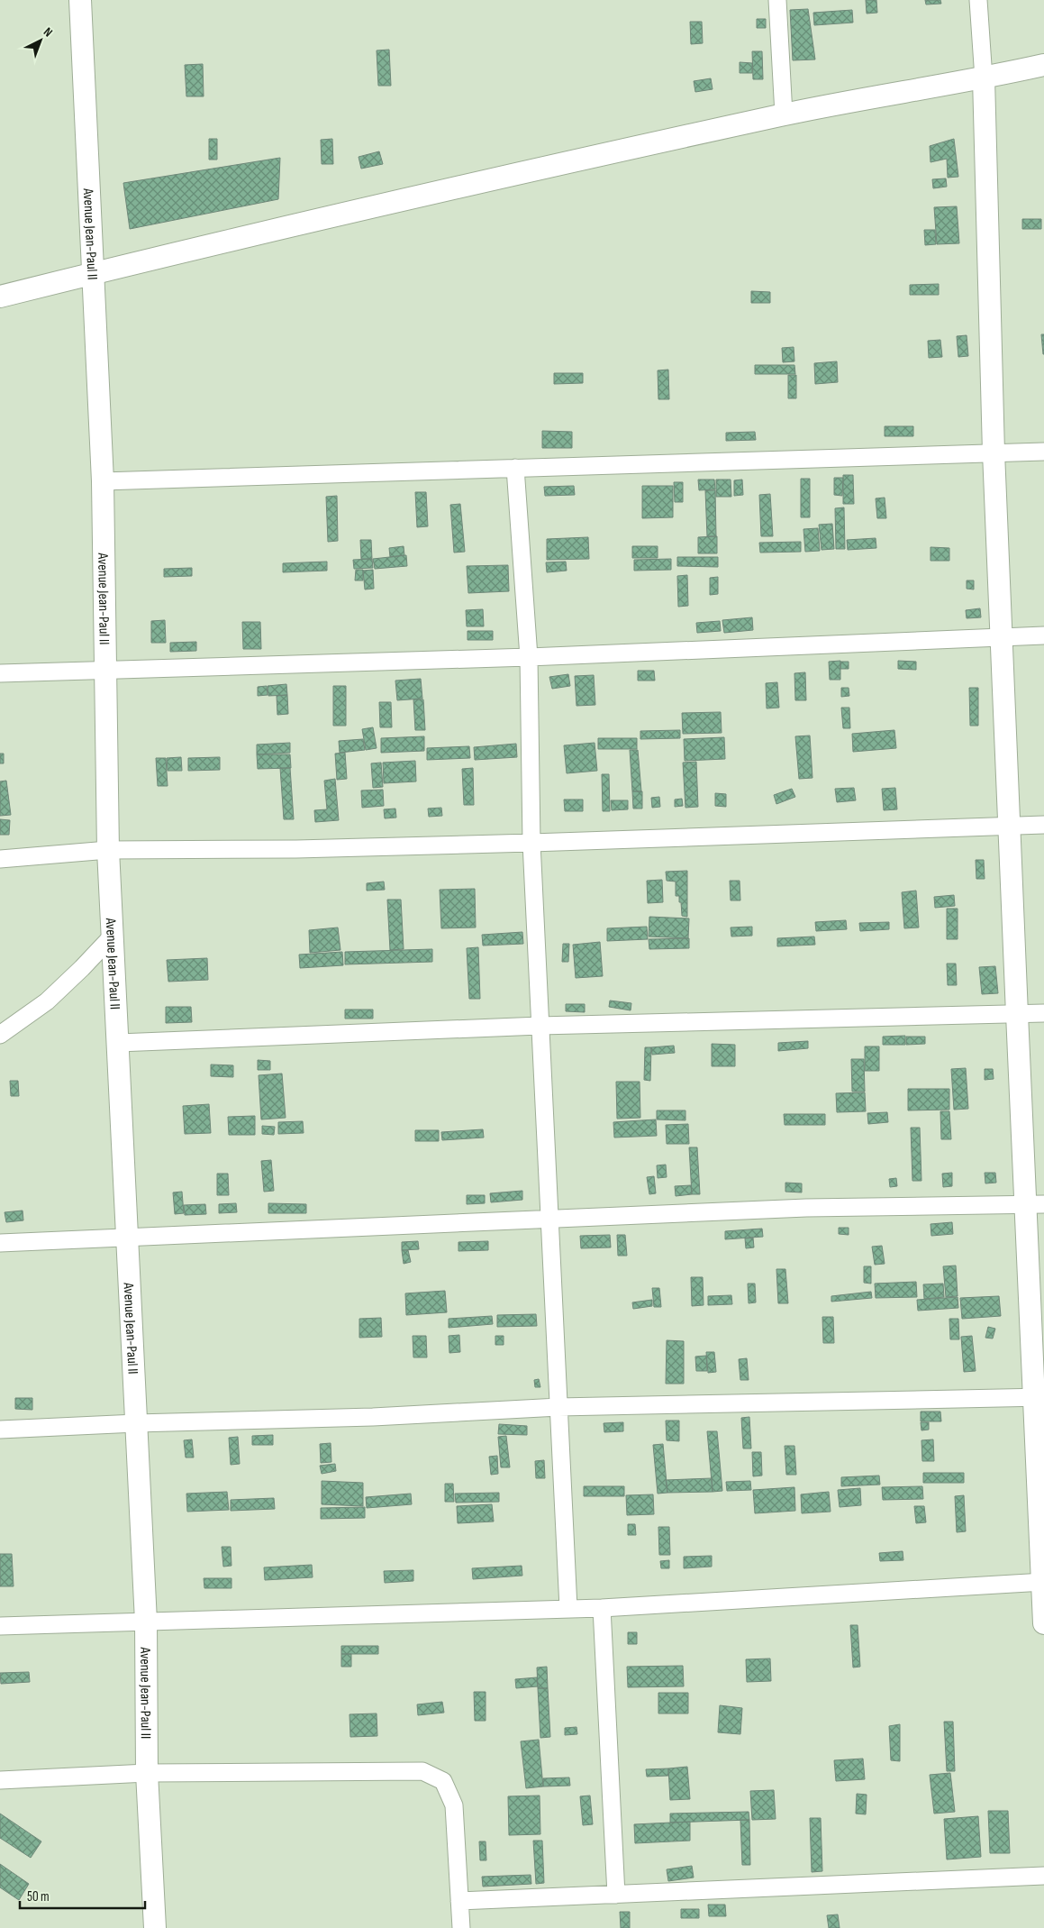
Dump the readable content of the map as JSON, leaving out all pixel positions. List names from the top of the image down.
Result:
{
  "streets": {
    "street": ["Avenue Jean-Paul II"]
  },
  "scale_bar": "50 m",
  "north": "top right"
}
